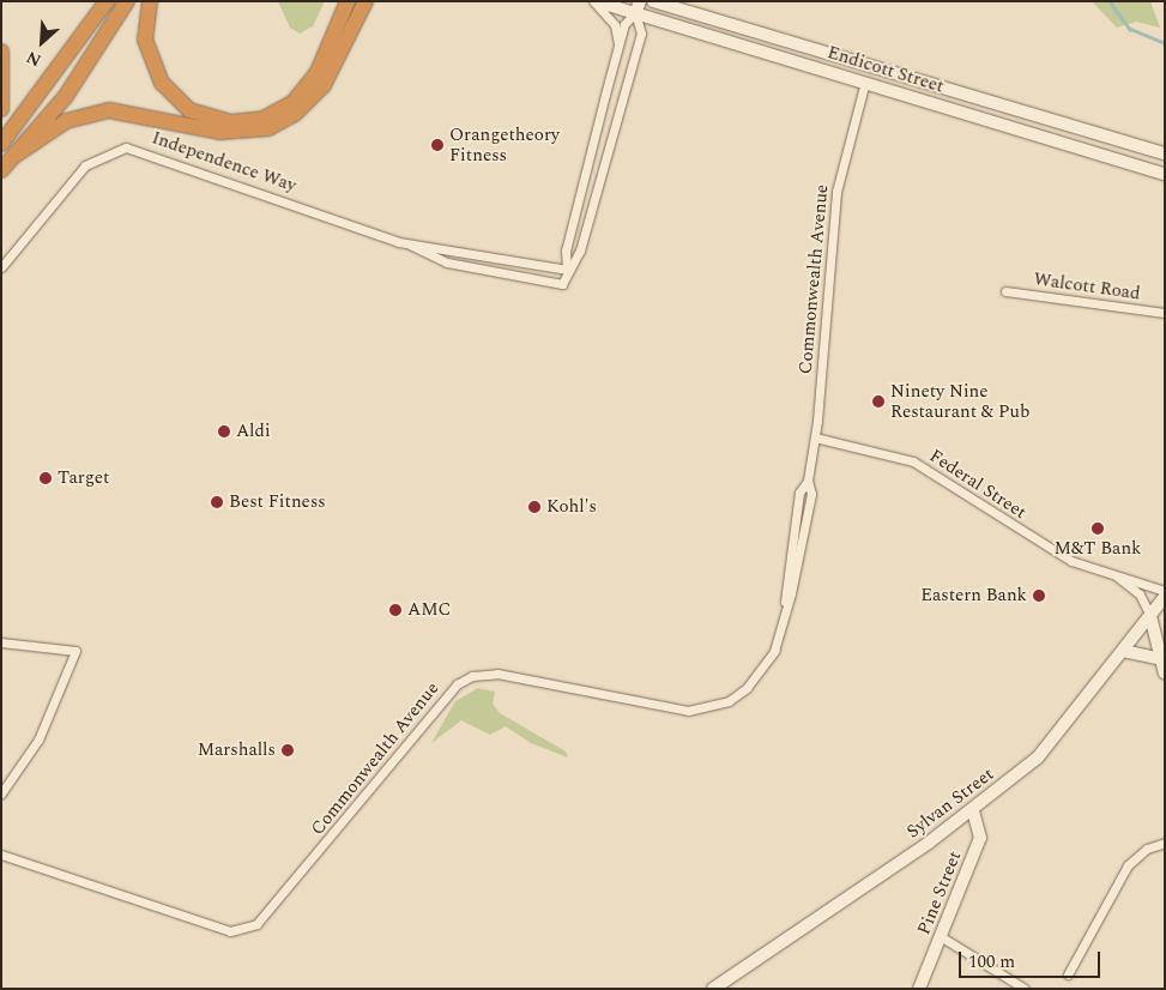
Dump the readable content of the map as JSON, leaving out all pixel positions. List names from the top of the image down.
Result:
{
  "streets": {
    "main road": ["Endicott Street", "Sylvan Street", "Pine Street"],
    "street": [
      "Independence Way",
      "Commonwealth Avenue",
      "Walcott Road",
      "Federal Street"
    ]
  },
  "crossings": [
    ["Endicott Street", "Independence Way"],
    ["Endicott Street", "Commonwealth Avenue"],
    ["Commonwealth Avenue", "Federal Street"],
    ["Federal Street", "Sylvan Street"],
    ["Sylvan Street", "Pine Street"]
  ],
  "places": [
    "Orangetheory Fitness",
    "Ninety Nine Restaurant & Pub",
    "Aldi",
    "Target",
    "Best Fitness",
    "Kohl's",
    "M&T Bank",
    "Eastern Bank",
    "AMC",
    "Marshalls"
  ],
  "scale_bar": "100 m",
  "north": "bottom left"
}
